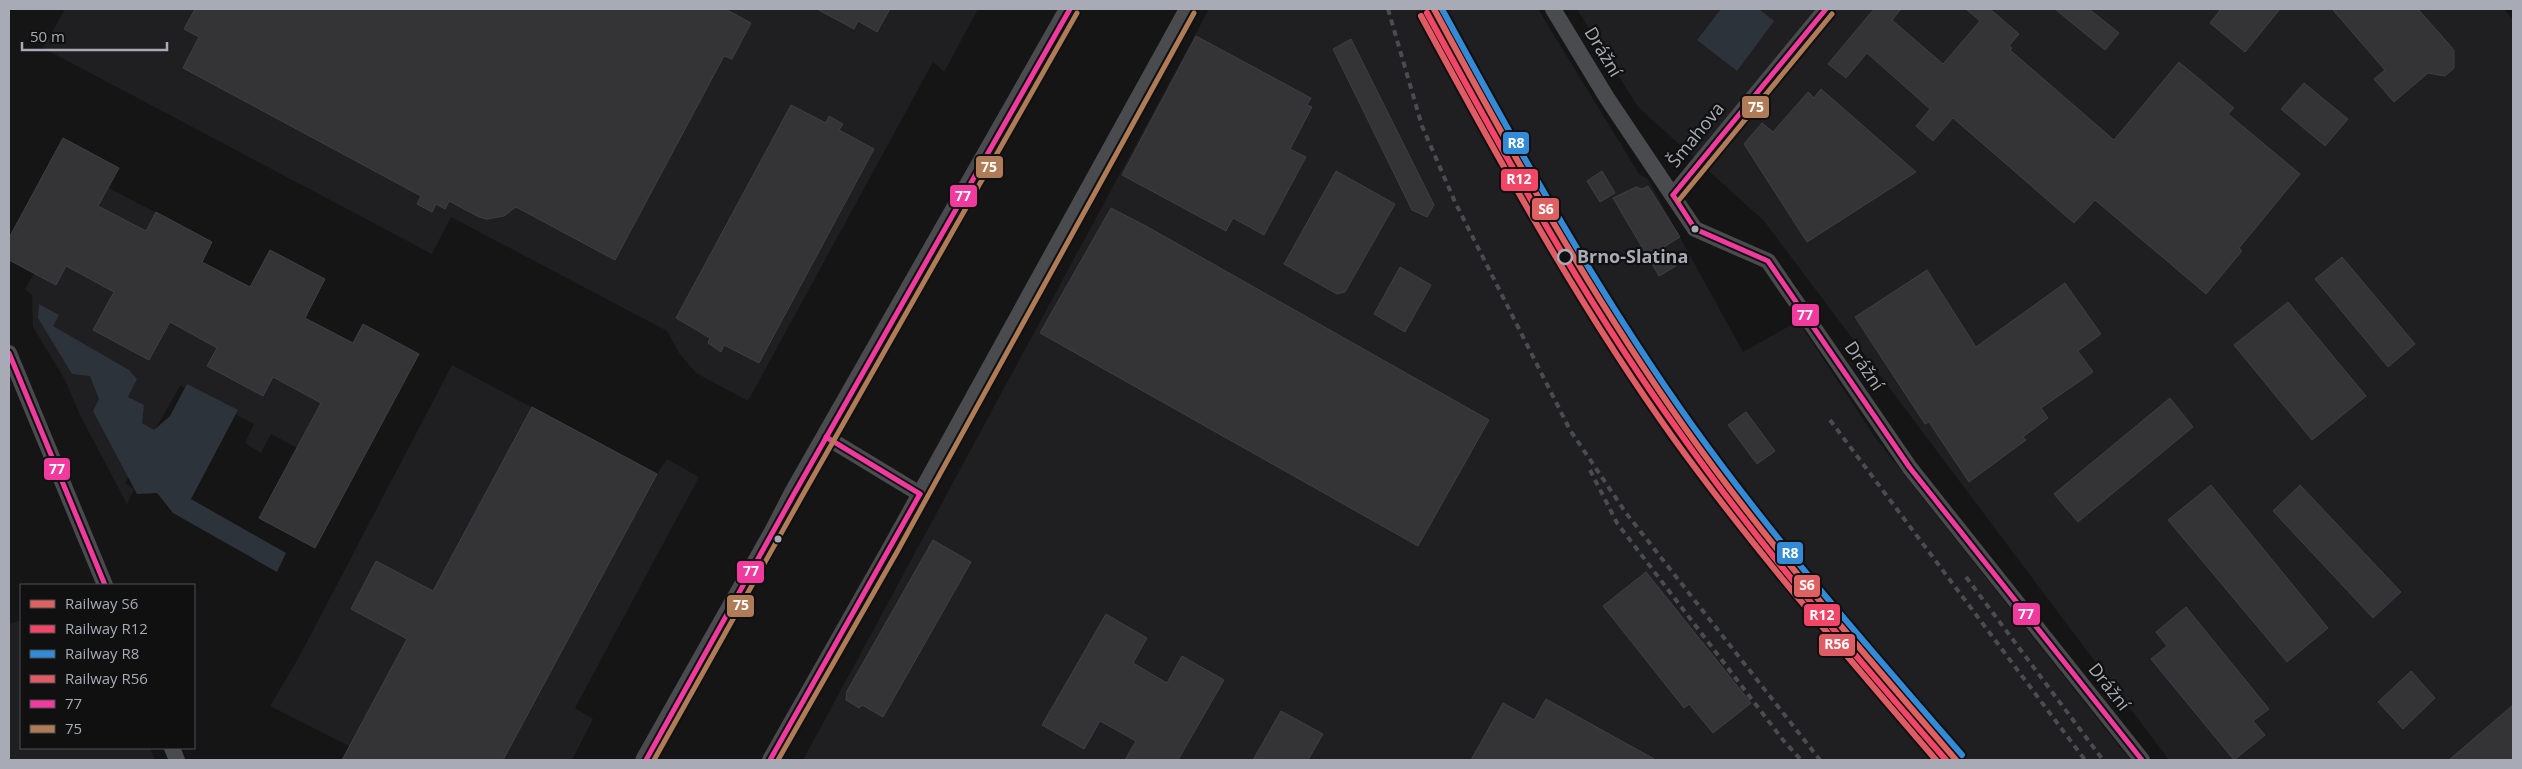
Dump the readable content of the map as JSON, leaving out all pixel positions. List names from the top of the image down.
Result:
{
  "streets": {
    "street": ["Drážní", "Šmahova"]
  },
  "crossings": [
    ["Drážní", "Šmahova"]
  ],
  "places": ["Brno-Slatina"],
  "lines": [
    "rail line S6",
    "rail line R8",
    "transit line 77",
    "rail line R12",
    "transit line 75",
    "rail line R56"
  ],
  "legend": [
    "Railway S6",
    "Railway R12",
    "Railway R8",
    "Railway R56",
    "77",
    "75"
  ],
  "scale_bar": "50 m"
}
